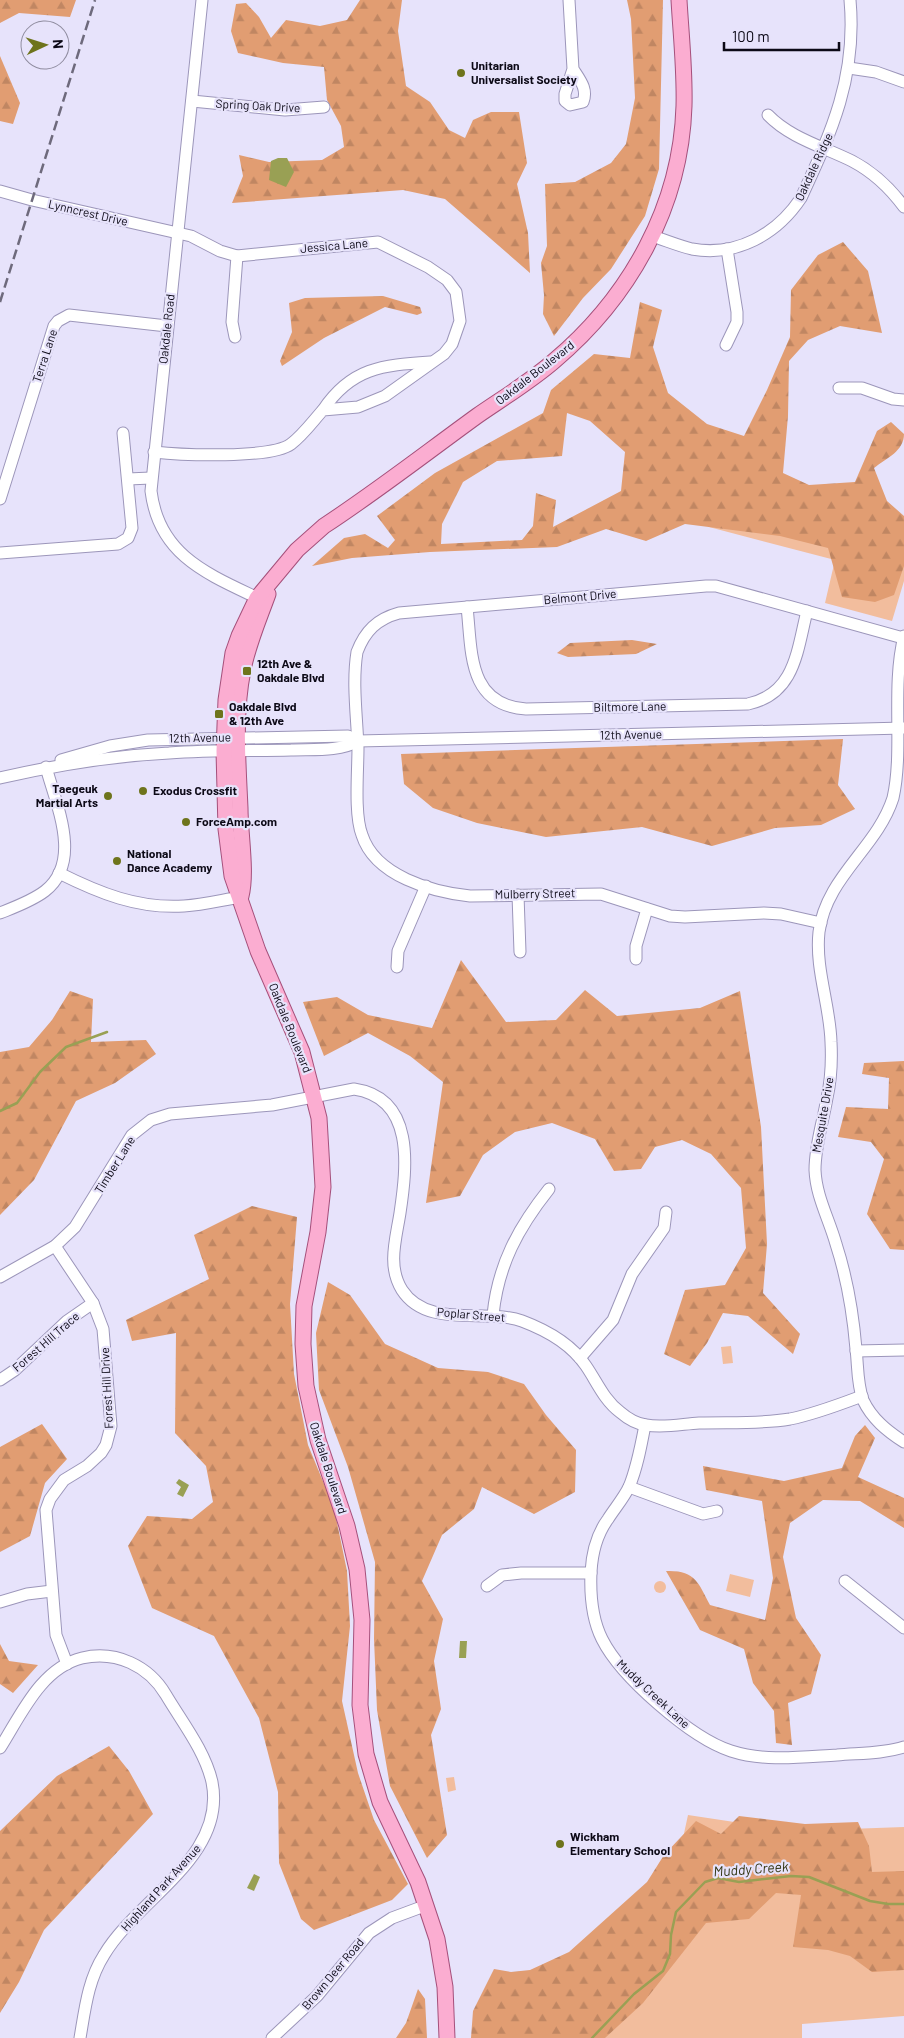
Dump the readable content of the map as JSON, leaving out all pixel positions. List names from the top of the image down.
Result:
{
  "streets": {
    "main road": ["Oakdale Boulevard"],
    "street": [
      "Spring Oak Drive",
      "Oakdale Ridge",
      "Lynncrest Drive",
      "Jessica Lane",
      "Oakdale Road",
      "Terra Lane",
      "Belmont Drive",
      "Biltmore Lane",
      "12th Avenue",
      "Mulberry Street",
      "Mesquite Drive",
      "Timber Lane",
      "Poplar Street",
      "Forest Hill Trace",
      "Forest Hill Drive",
      "Muddy Creek Lane",
      "Highland Park Avenue",
      "Brown Deer Road"
    ]
  },
  "crossings": [
    ["Spring Oak Drive", "Oakdale Road"],
    ["Oakdale Ridge", "Oakdale Boulevard"],
    ["Lynncrest Drive", "Jessica Lane"],
    ["Lynncrest Drive", "Oakdale Road"],
    ["Jessica Lane", "Oakdale Road"],
    ["Oakdale Road", "Terra Lane"],
    ["Oakdale Road", "Oakdale Boulevard"],
    ["Oakdale Boulevard", "12th Avenue"],
    ["Oakdale Boulevard", "Timber Lane"],
    ["Oakdale Boulevard", "Poplar Street"],
    ["Oakdale Boulevard", "Brown Deer Road"],
    ["Belmont Drive", "Biltmore Lane"],
    ["Belmont Drive", "12th Avenue"],
    ["Belmont Drive", "Mulberry Street"],
    ["Belmont Drive", "Mesquite Drive"],
    ["12th Avenue", "Mulberry Street"],
    ["12th Avenue", "Mesquite Drive"],
    ["Mulberry Street", "Mesquite Drive"],
    ["Mesquite Drive", "Poplar Street"],
    ["Timber Lane", "Poplar Street"],
    ["Timber Lane", "Forest Hill Drive"],
    ["Poplar Street", "Muddy Creek Lane"],
    ["Forest Hill Trace", "Forest Hill Drive"],
    ["Forest Hill Drive", "Highland Park Avenue"]
  ],
  "water": ["Muddy Creek"],
  "places": {
    "other": [
      "Unitarian Universalist Society",
      "Exodus Crossfit",
      "Taegeuk Martial Arts",
      "ForceAmp.com",
      "National Dance Academy",
      "Wickham Elementary School"
    ],
    "transit": ["12th Ave & Oakdale Blvd", "Oakdale Blvd & 12th Ave"]
  },
  "scale_bar": "100 m",
  "north": "right"
}
